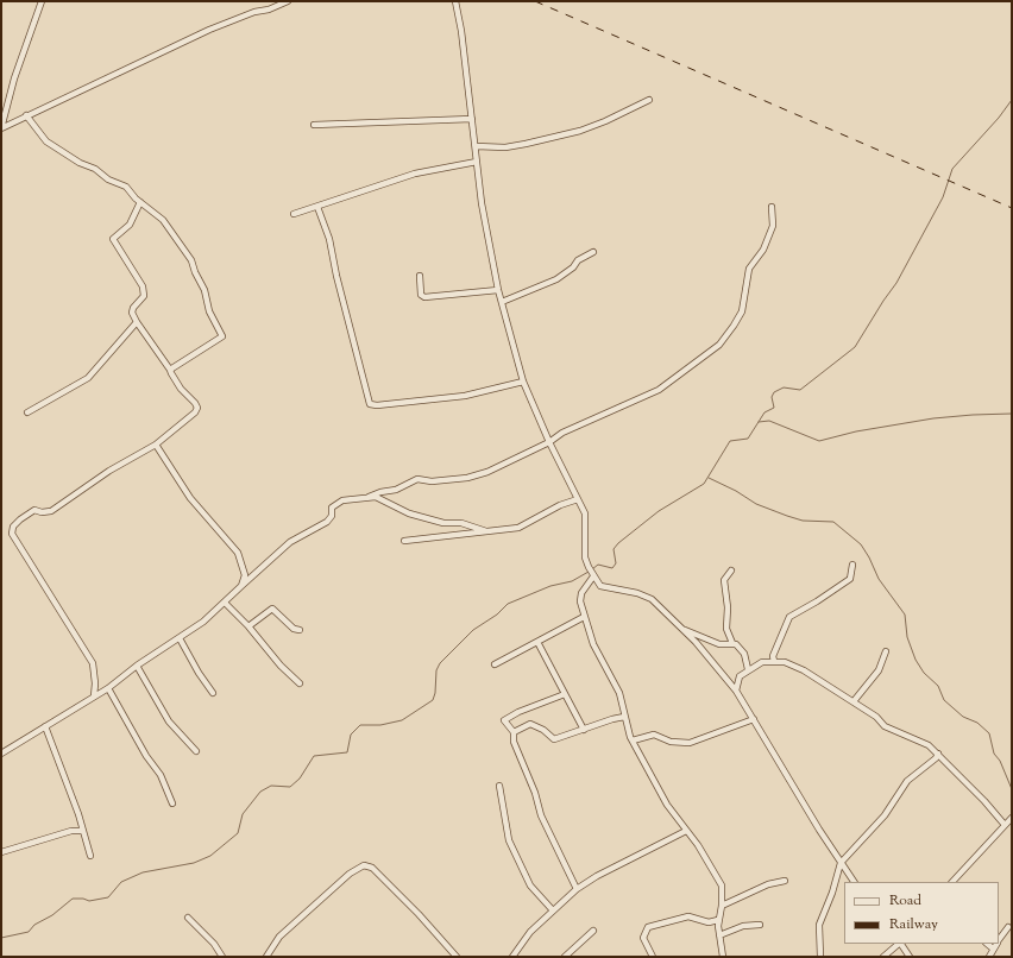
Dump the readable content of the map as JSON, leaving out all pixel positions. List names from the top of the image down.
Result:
{
  "legend": ["Road", "Railway"]
}
